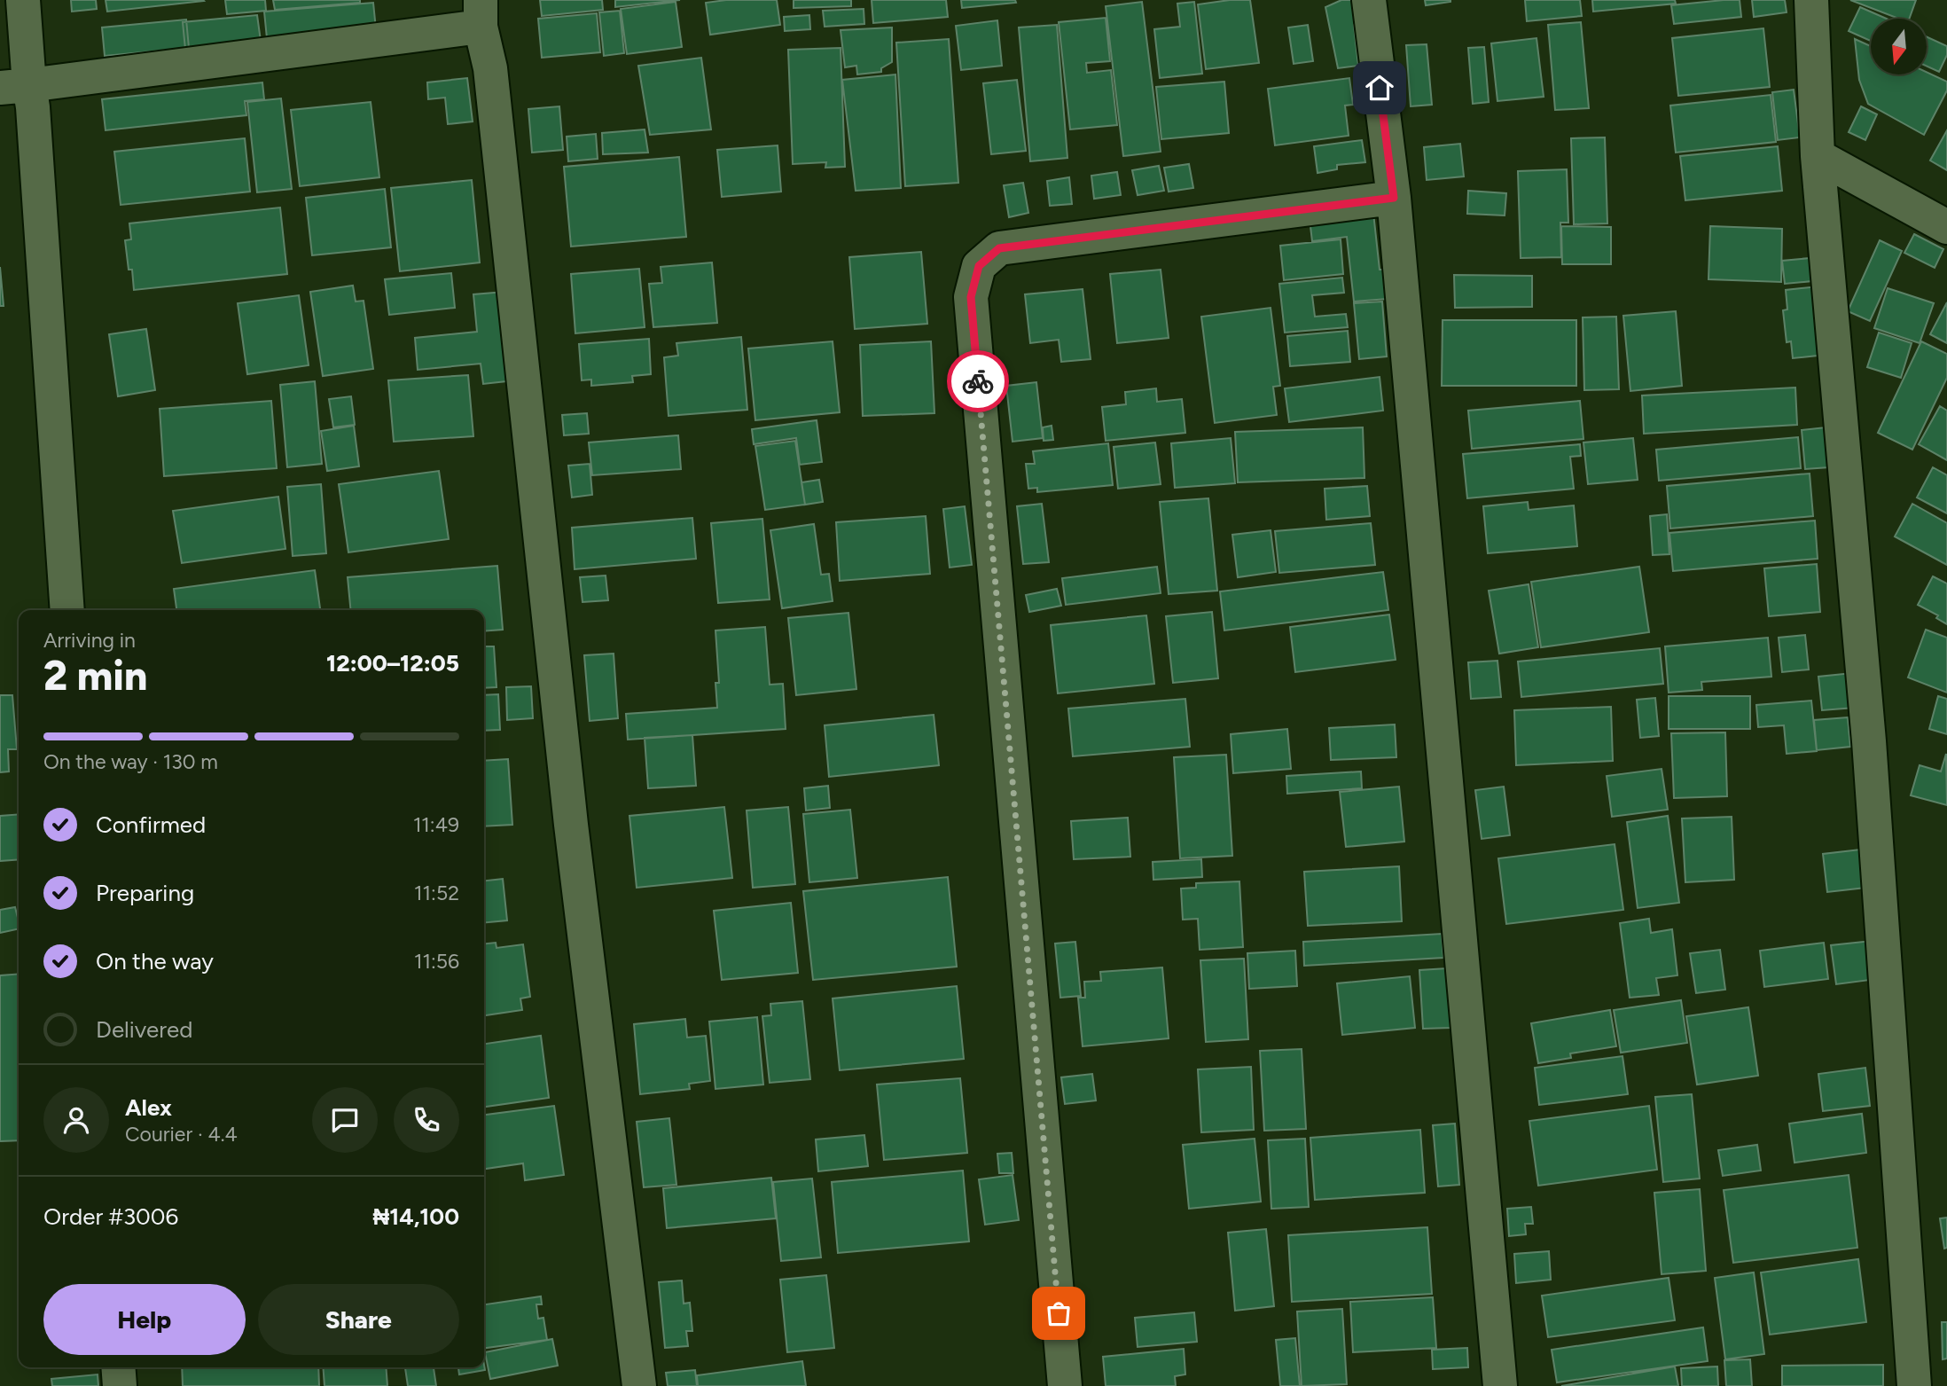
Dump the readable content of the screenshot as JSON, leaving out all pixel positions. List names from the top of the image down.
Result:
{
  "north": "bottom",
  "page": {
    "heading": ["2 min", "Arriving in", "12:00–12:05"],
    "panel": [
      "Alex",
      "Courier · 4.4",
      "Order #3006",
      "₦14,100"
    ],
    "bar": "On the way · 130 m",
    "list": [
      ["Confirmed", "11:49"],
      ["Preparing", "11:52"],
      ["On the way", "11:56"],
      "Delivered"
    ],
    "buttons": ["Help", "Share"]
  }
}
